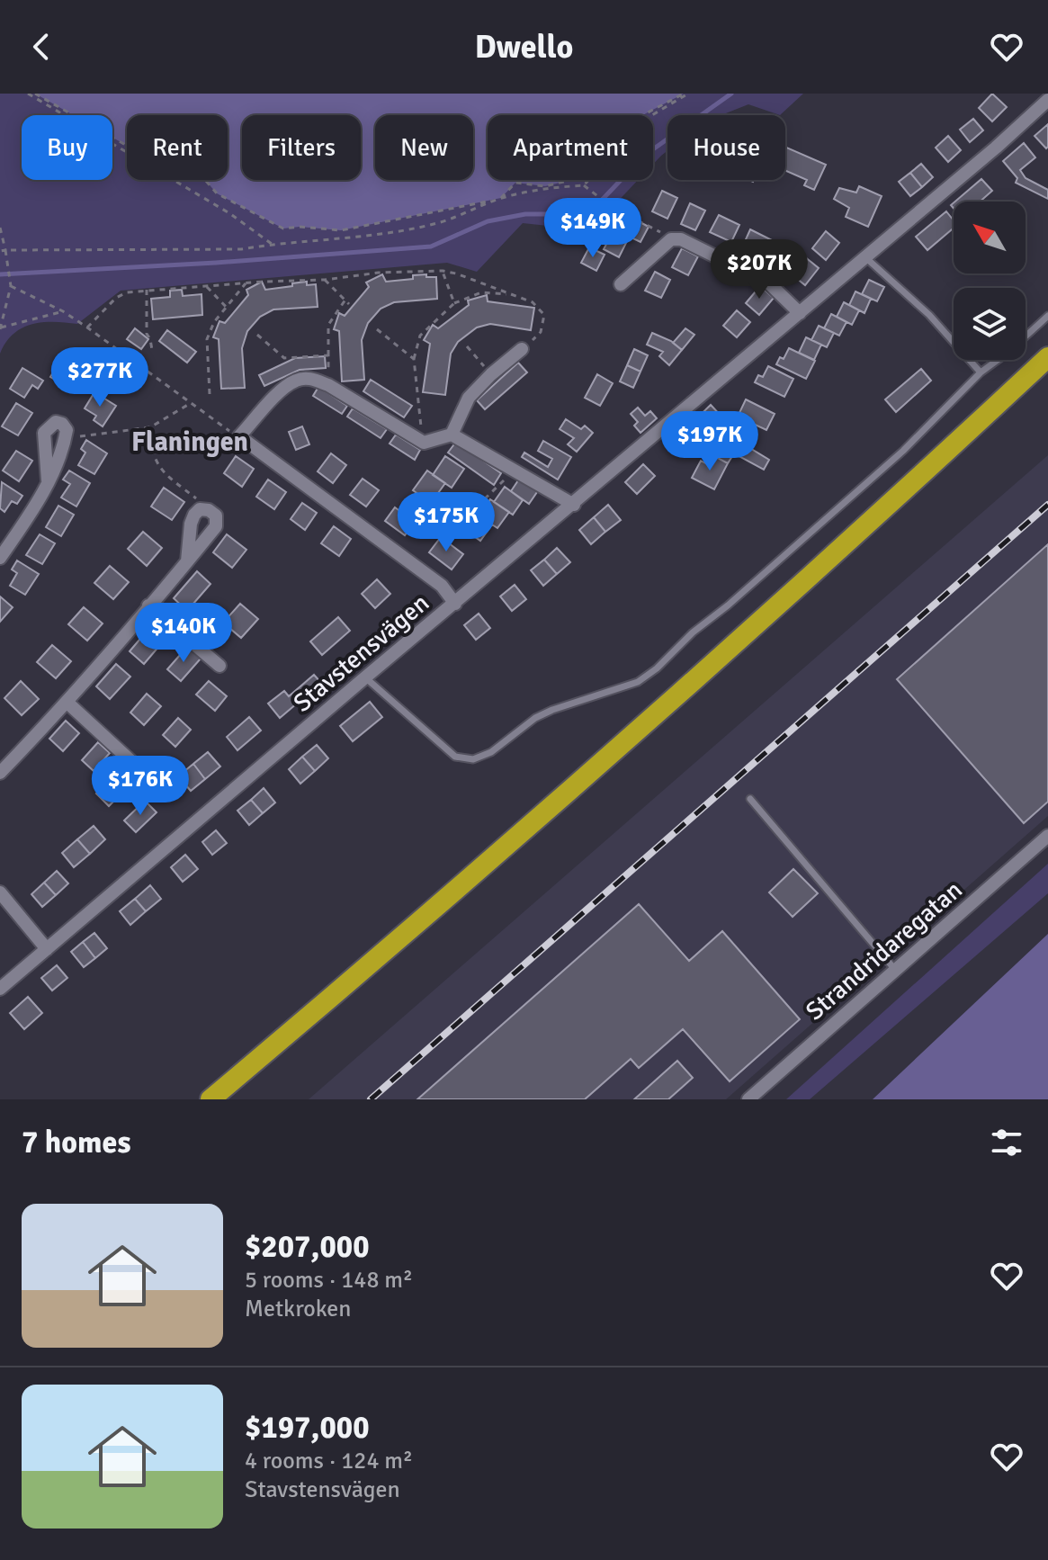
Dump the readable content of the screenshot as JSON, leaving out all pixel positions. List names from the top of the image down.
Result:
{
  "streets": {
    "street": ["Stavstensvägen", "Strandridaregatan"]
  },
  "districts": ["Flaningen"],
  "north": "top left",
  "page": {
    "header": "Dwello",
    "chip": [
      "Buy",
      "Rent",
      "Filters",
      "New",
      "Apartment",
      "House"
    ],
    "price": [
      "$149K",
      "$207K",
      "$277K",
      "$197K",
      "$175K",
      "$140K",
      "$176K"
    ],
    "heading": "7 homes",
    "list": [
      {
        "name": "$207,000",
        "note": "5 rooms · 148 m² · Metkroken"
      },
      {
        "name": "$197,000",
        "note": "4 rooms · 124 m² · Stavstensvägen"
      }
    ]
  }
}
